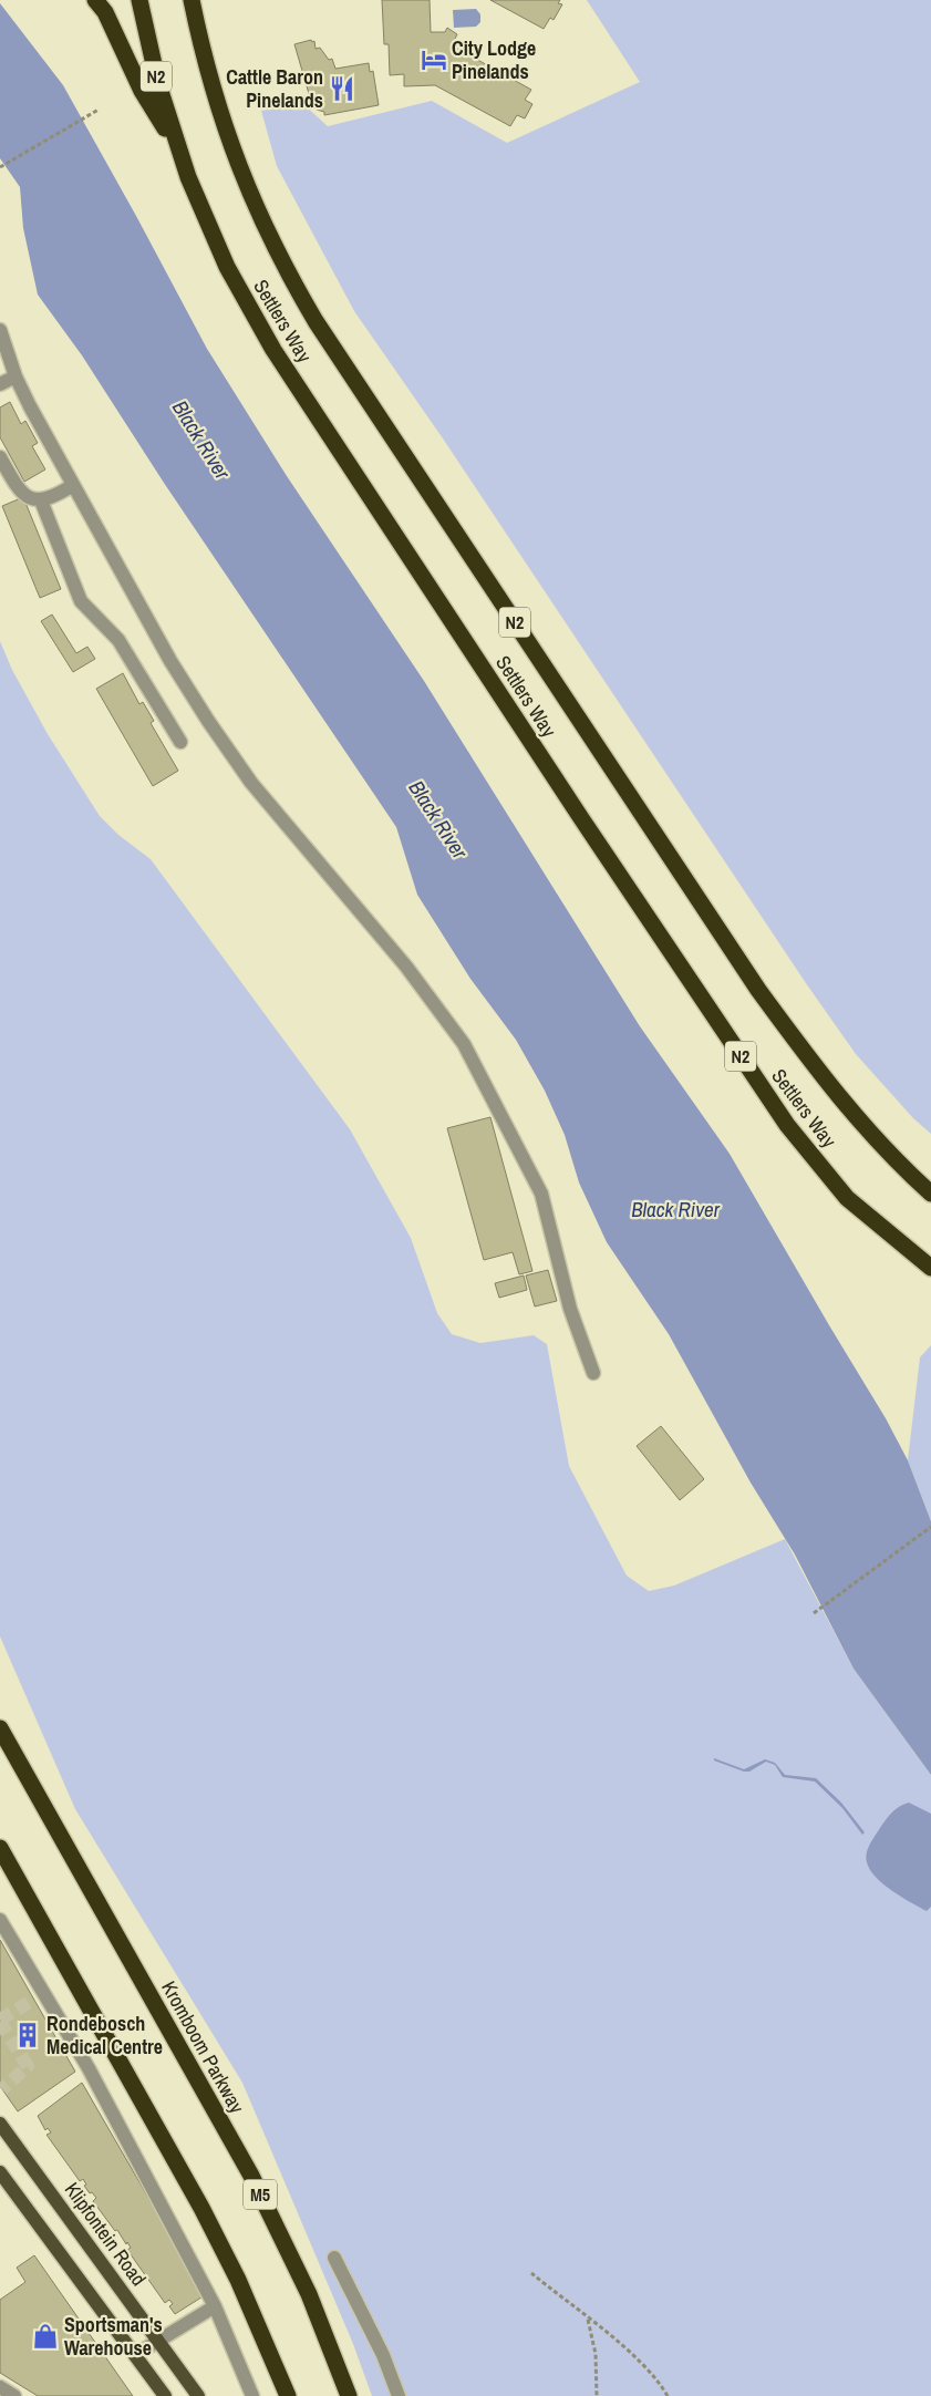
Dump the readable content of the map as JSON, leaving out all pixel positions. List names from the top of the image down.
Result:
{
  "streets": {
    "highway": [
      "N2",
      "Settlers Way",
      "Kromboom Parkway",
      "M5"
    ],
    "main road": ["Klipfontein Road"]
  },
  "water": ["Black River"],
  "places": {
    "hotel": ["City Lodge Pinelands"],
    "restaurant": ["Cattle Baron Pinelands"],
    "building": ["Rondebosch Medical Centre"],
    "shop": ["Sportsman's Warehouse"]
  }
}
